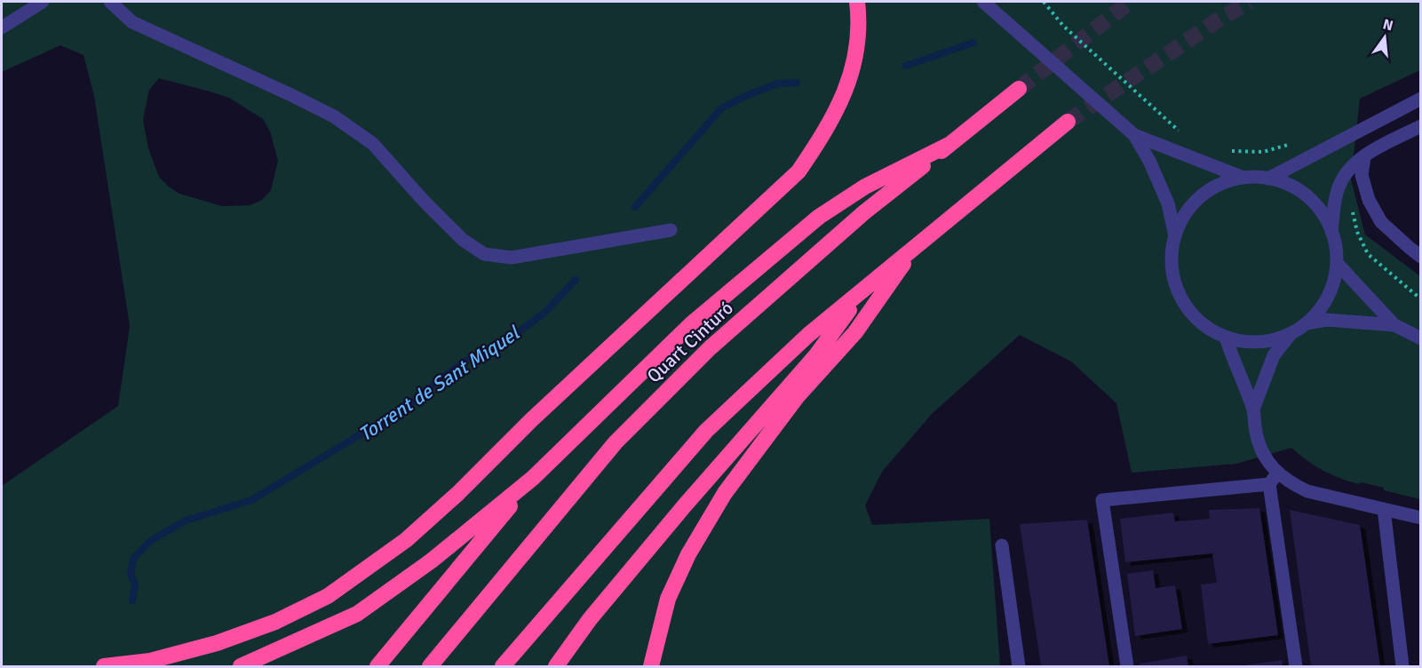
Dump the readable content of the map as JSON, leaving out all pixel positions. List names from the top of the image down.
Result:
{
  "streets": {
    "highway": ["Quart Cinturó"]
  },
  "water": ["Torrent de Sant Miquel"],
  "north": "top"
}
